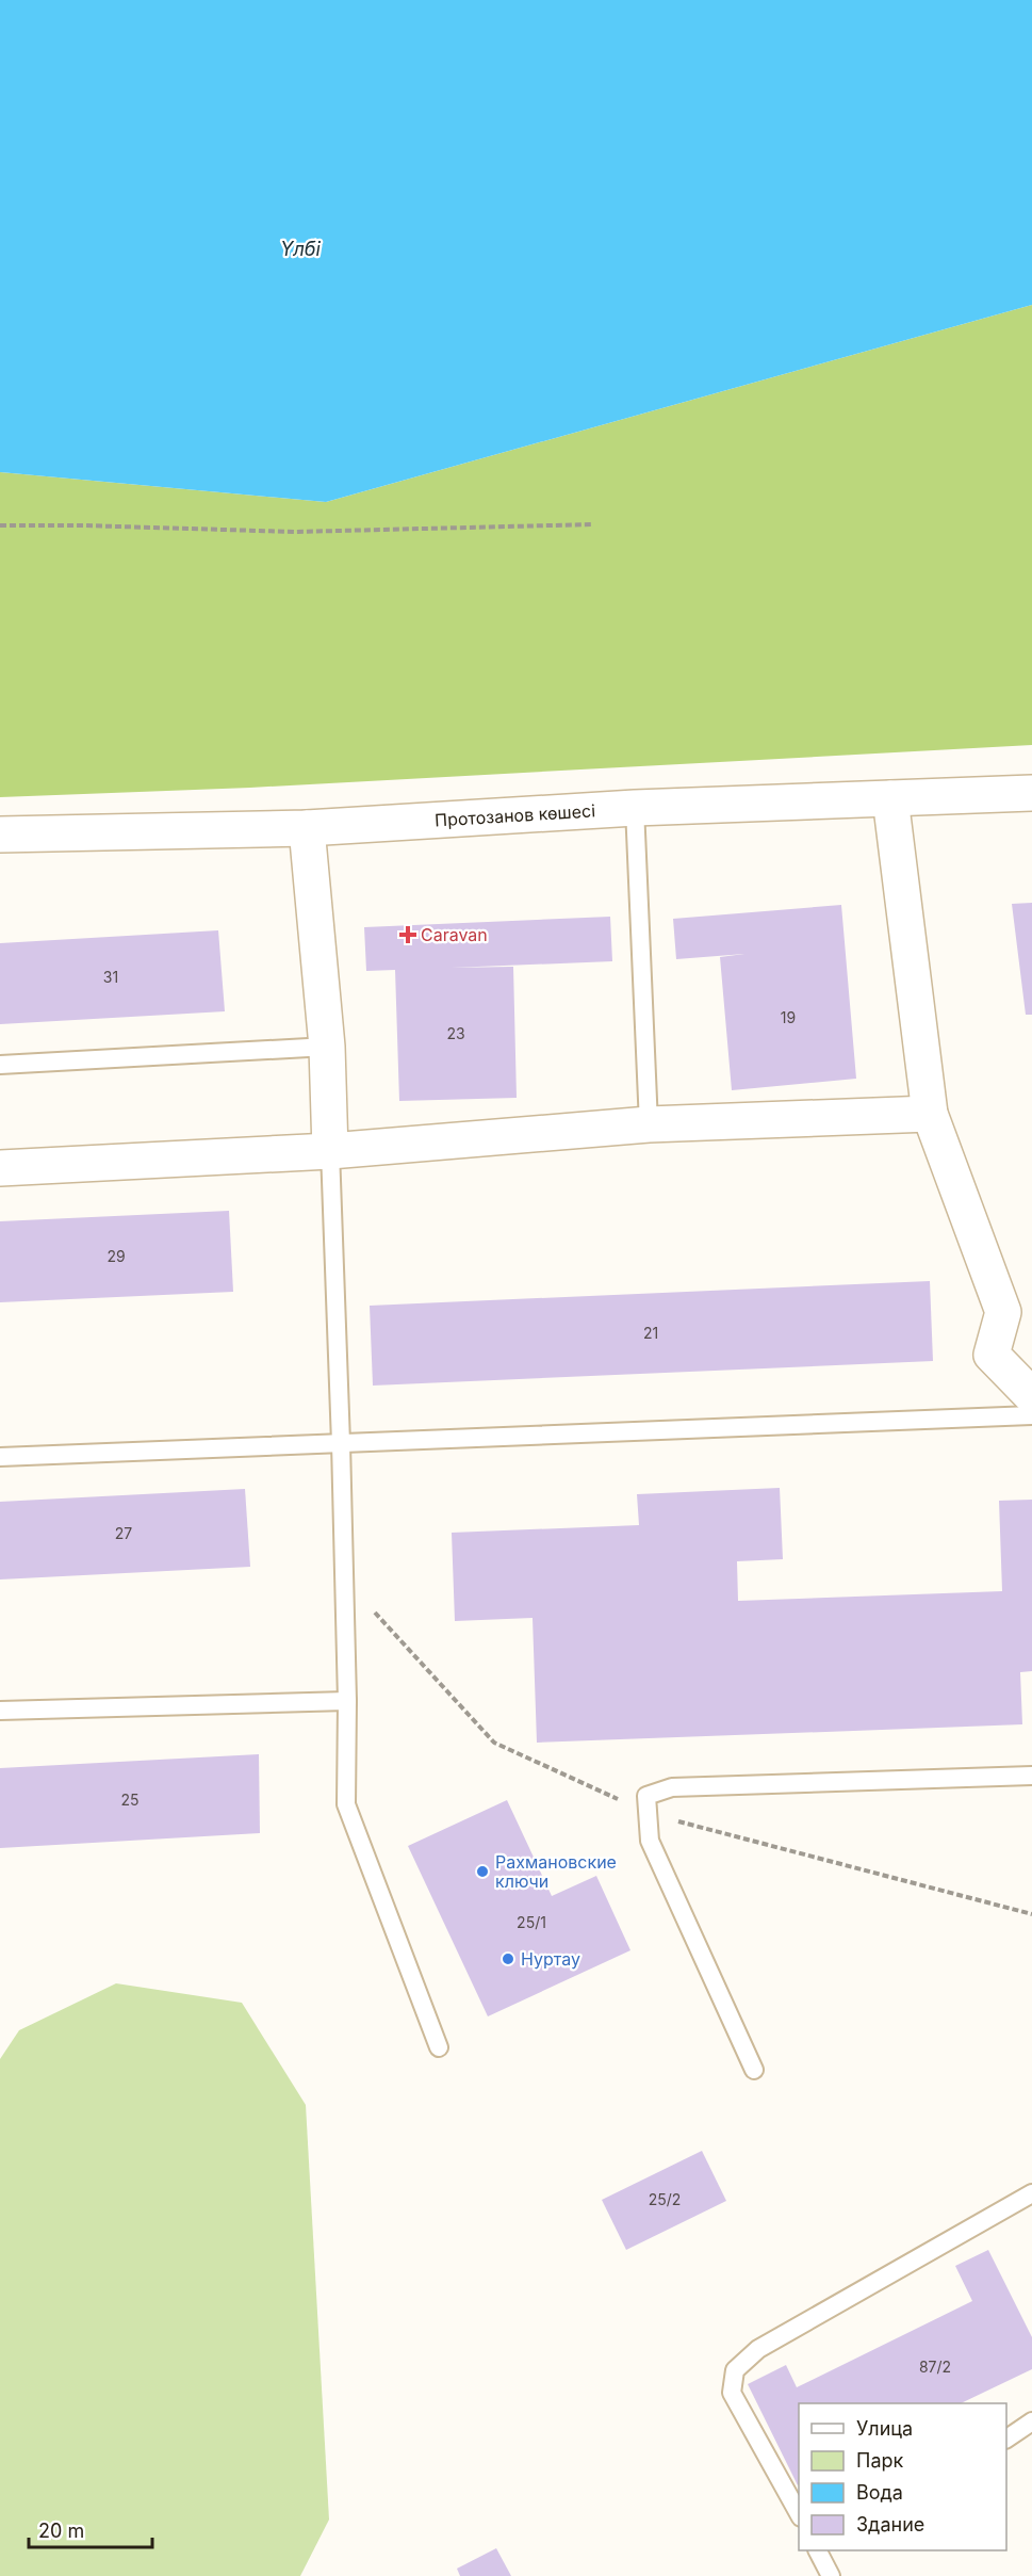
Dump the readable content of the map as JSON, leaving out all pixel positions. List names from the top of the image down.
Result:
{
  "streets": {
    "street": ["Протозанов көшесі"]
  },
  "water": ["Үлбі"],
  "places": {
    "health": ["Caravan"],
    "other": ["Рахмановские ключи", "Нуртау"]
  },
  "house_numbers": [
    "31",
    "19",
    "23",
    "29",
    "21",
    "27",
    "25",
    "25/1",
    "25/2",
    "87/2"
  ],
  "legend": [
    "Улица",
    "Парк",
    "Вода",
    "Здание"
  ],
  "scale_bar": "20 m"
}
